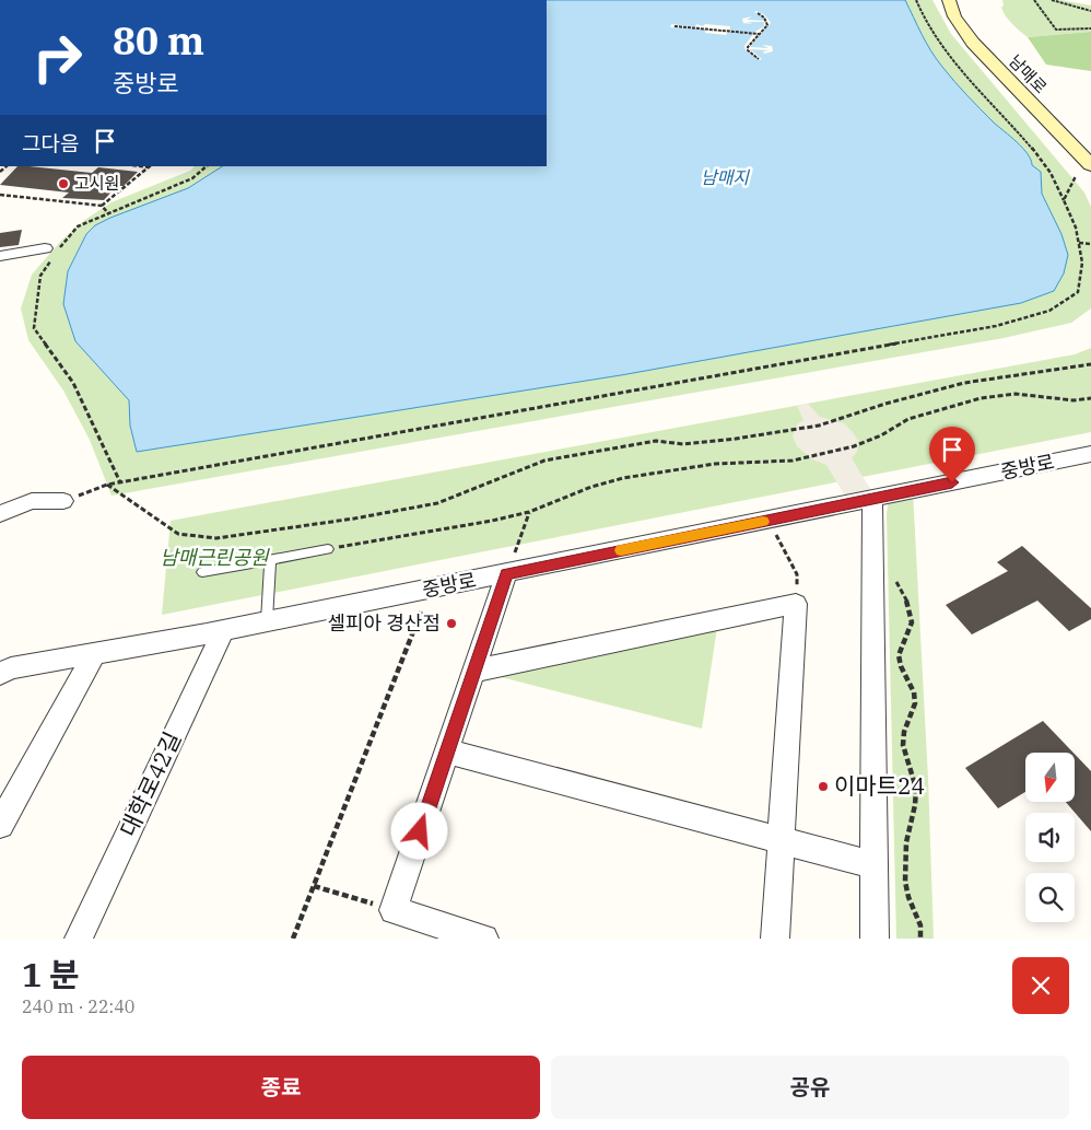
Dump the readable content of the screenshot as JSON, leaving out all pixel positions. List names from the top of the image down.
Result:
{
  "streets": {
    "street": ["남매로", "중방로", "대학로42길"]
  },
  "crossings": [
    ["중방로", "대학로42길"]
  ],
  "water": ["남매지"],
  "parks": ["남매근린공원"],
  "places": ["고시원", "셀피아 경산점", "이마트24"],
  "north": "bottom",
  "page": {
    "turn": ["80 m", "중방로"],
    "then": "그다음",
    "heading": ["1 분", "240 m · 22:40"],
    "buttons": ["종료", "공유"]
  }
}
